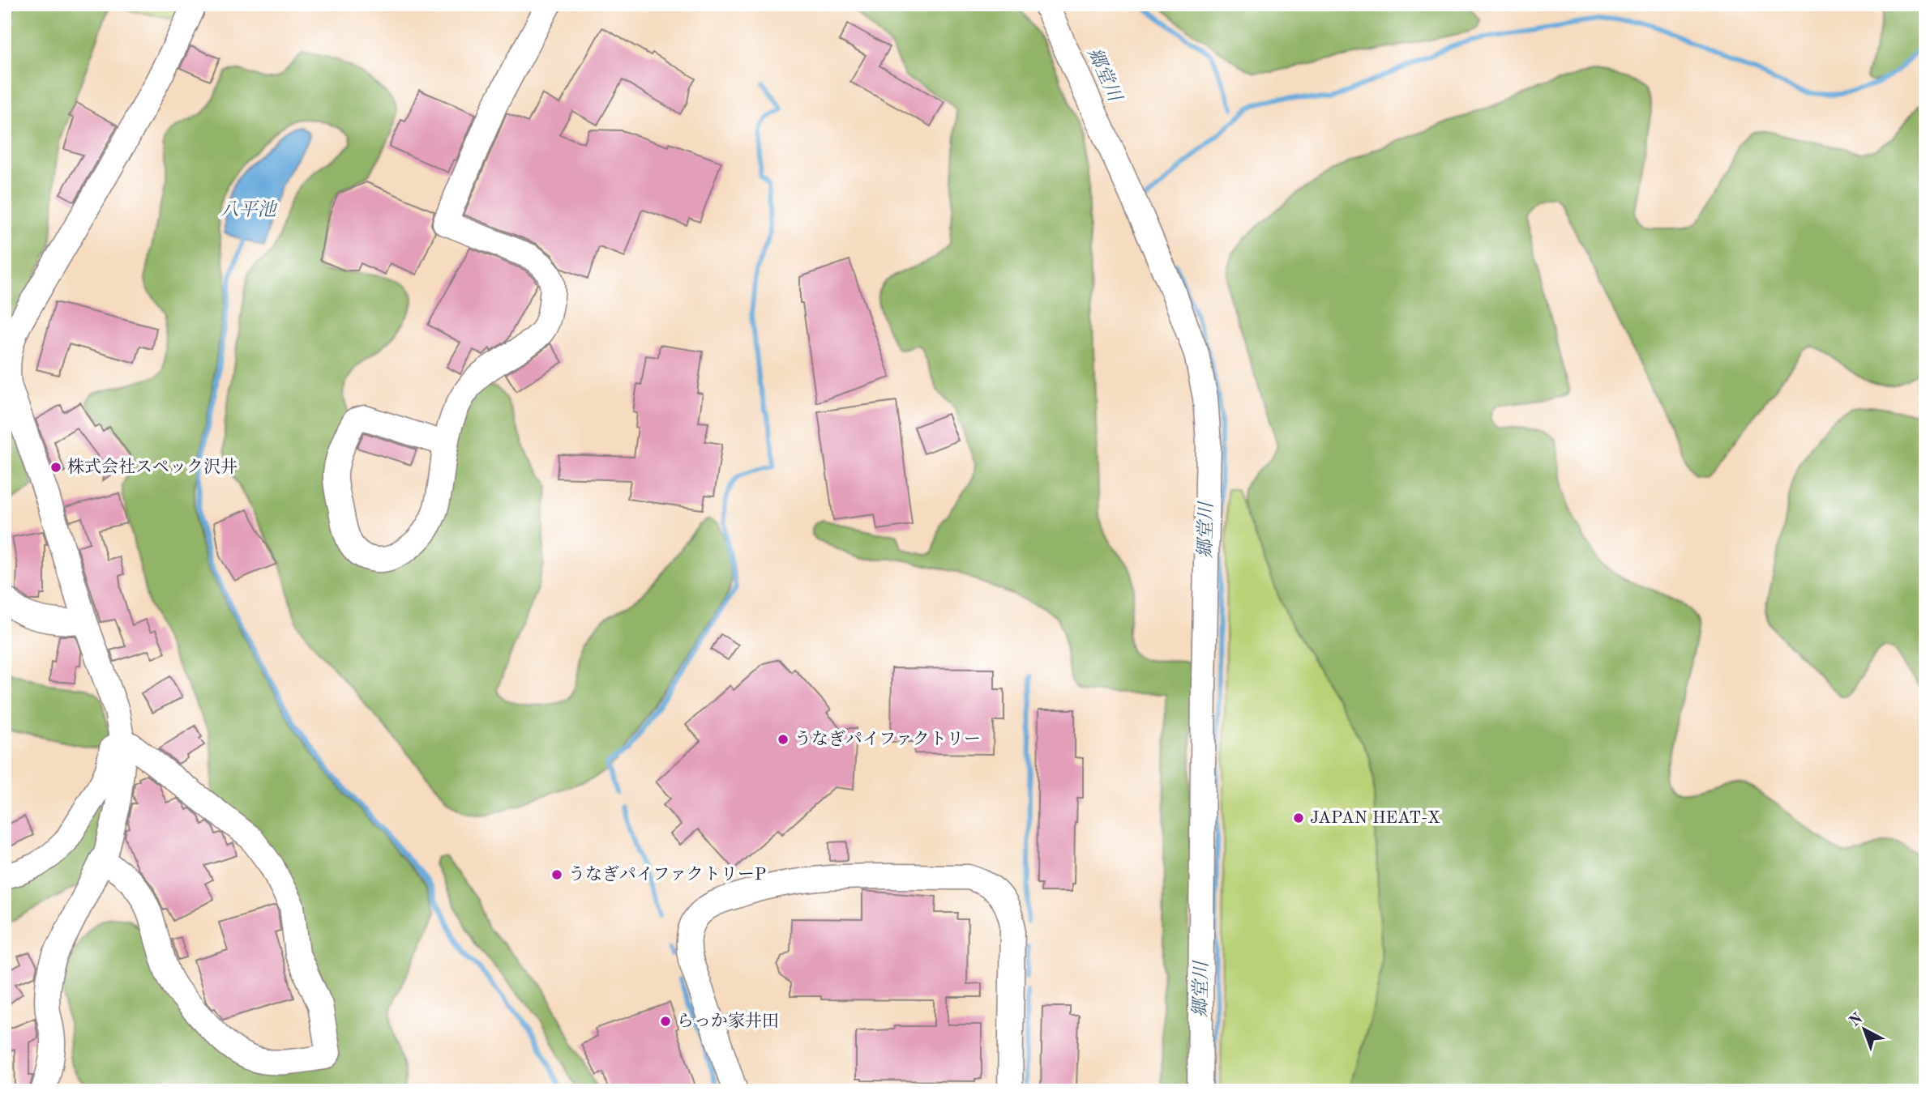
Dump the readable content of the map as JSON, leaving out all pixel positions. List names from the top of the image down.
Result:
{
  "water": ["郷堂川", "八平池"],
  "places": [
    "株式会社スペック沢井",
    "うなぎパイファクトリー",
    "JAPAN HEAT-X",
    "うなぎパイファクトリーP",
    "らっか家井田"
  ],
  "north": "top left"
}
